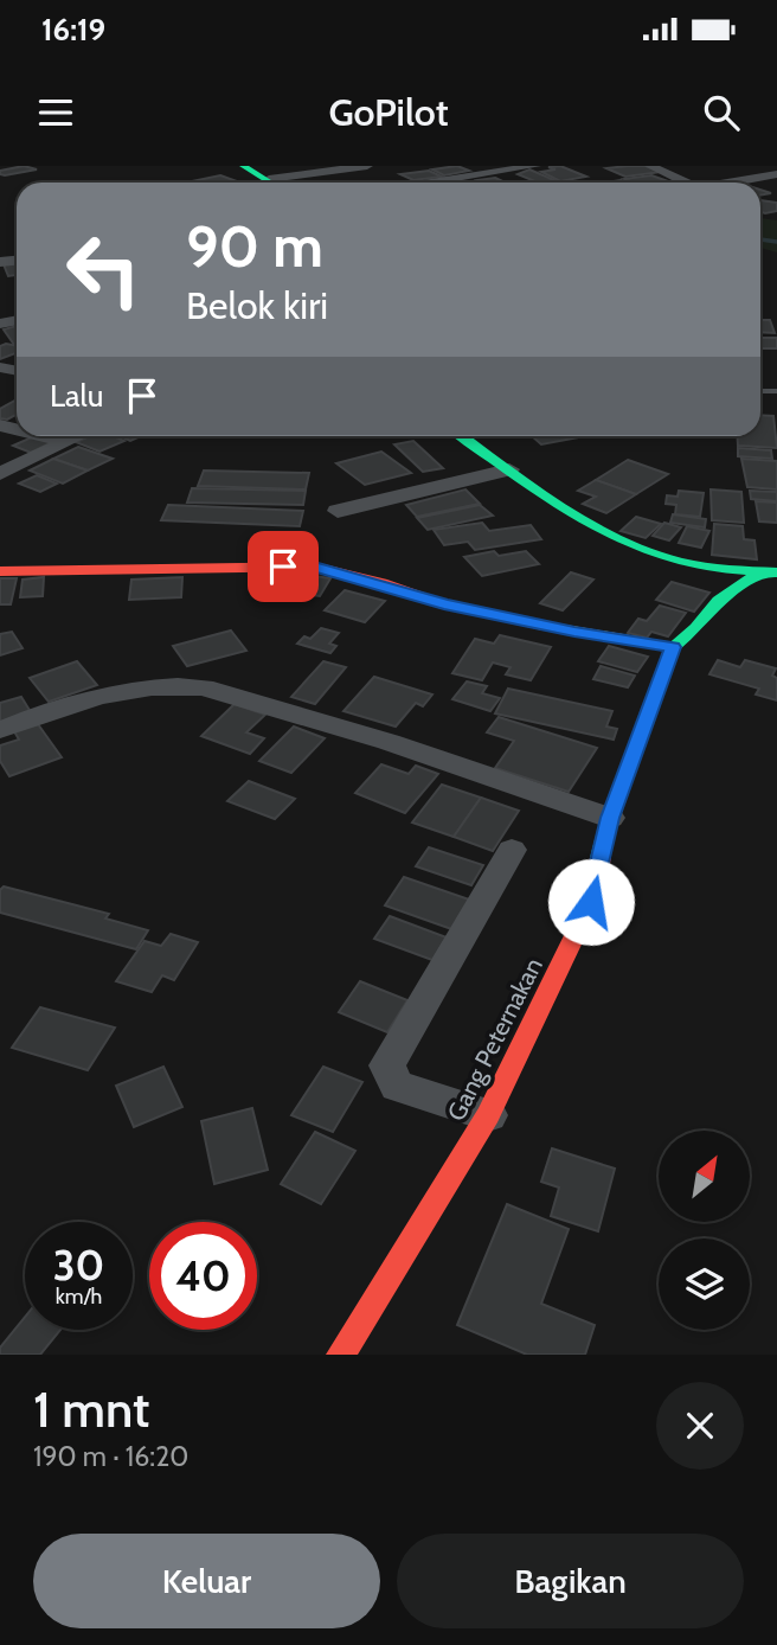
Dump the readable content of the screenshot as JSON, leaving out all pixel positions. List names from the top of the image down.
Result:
{
  "streets": {
    "main road": ["Gang Peternakan"]
  },
  "north": "top right",
  "page": {
    "status": "16:19",
    "header": "GoPilot",
    "turn": ["90 m", "Belok kiri"],
    "then": "Lalu",
    "speed": "30 km/h",
    "limit": "40",
    "heading": ["1 mnt", "190 m · 16:20"],
    "buttons": ["Keluar", "Bagikan"]
  }
}
